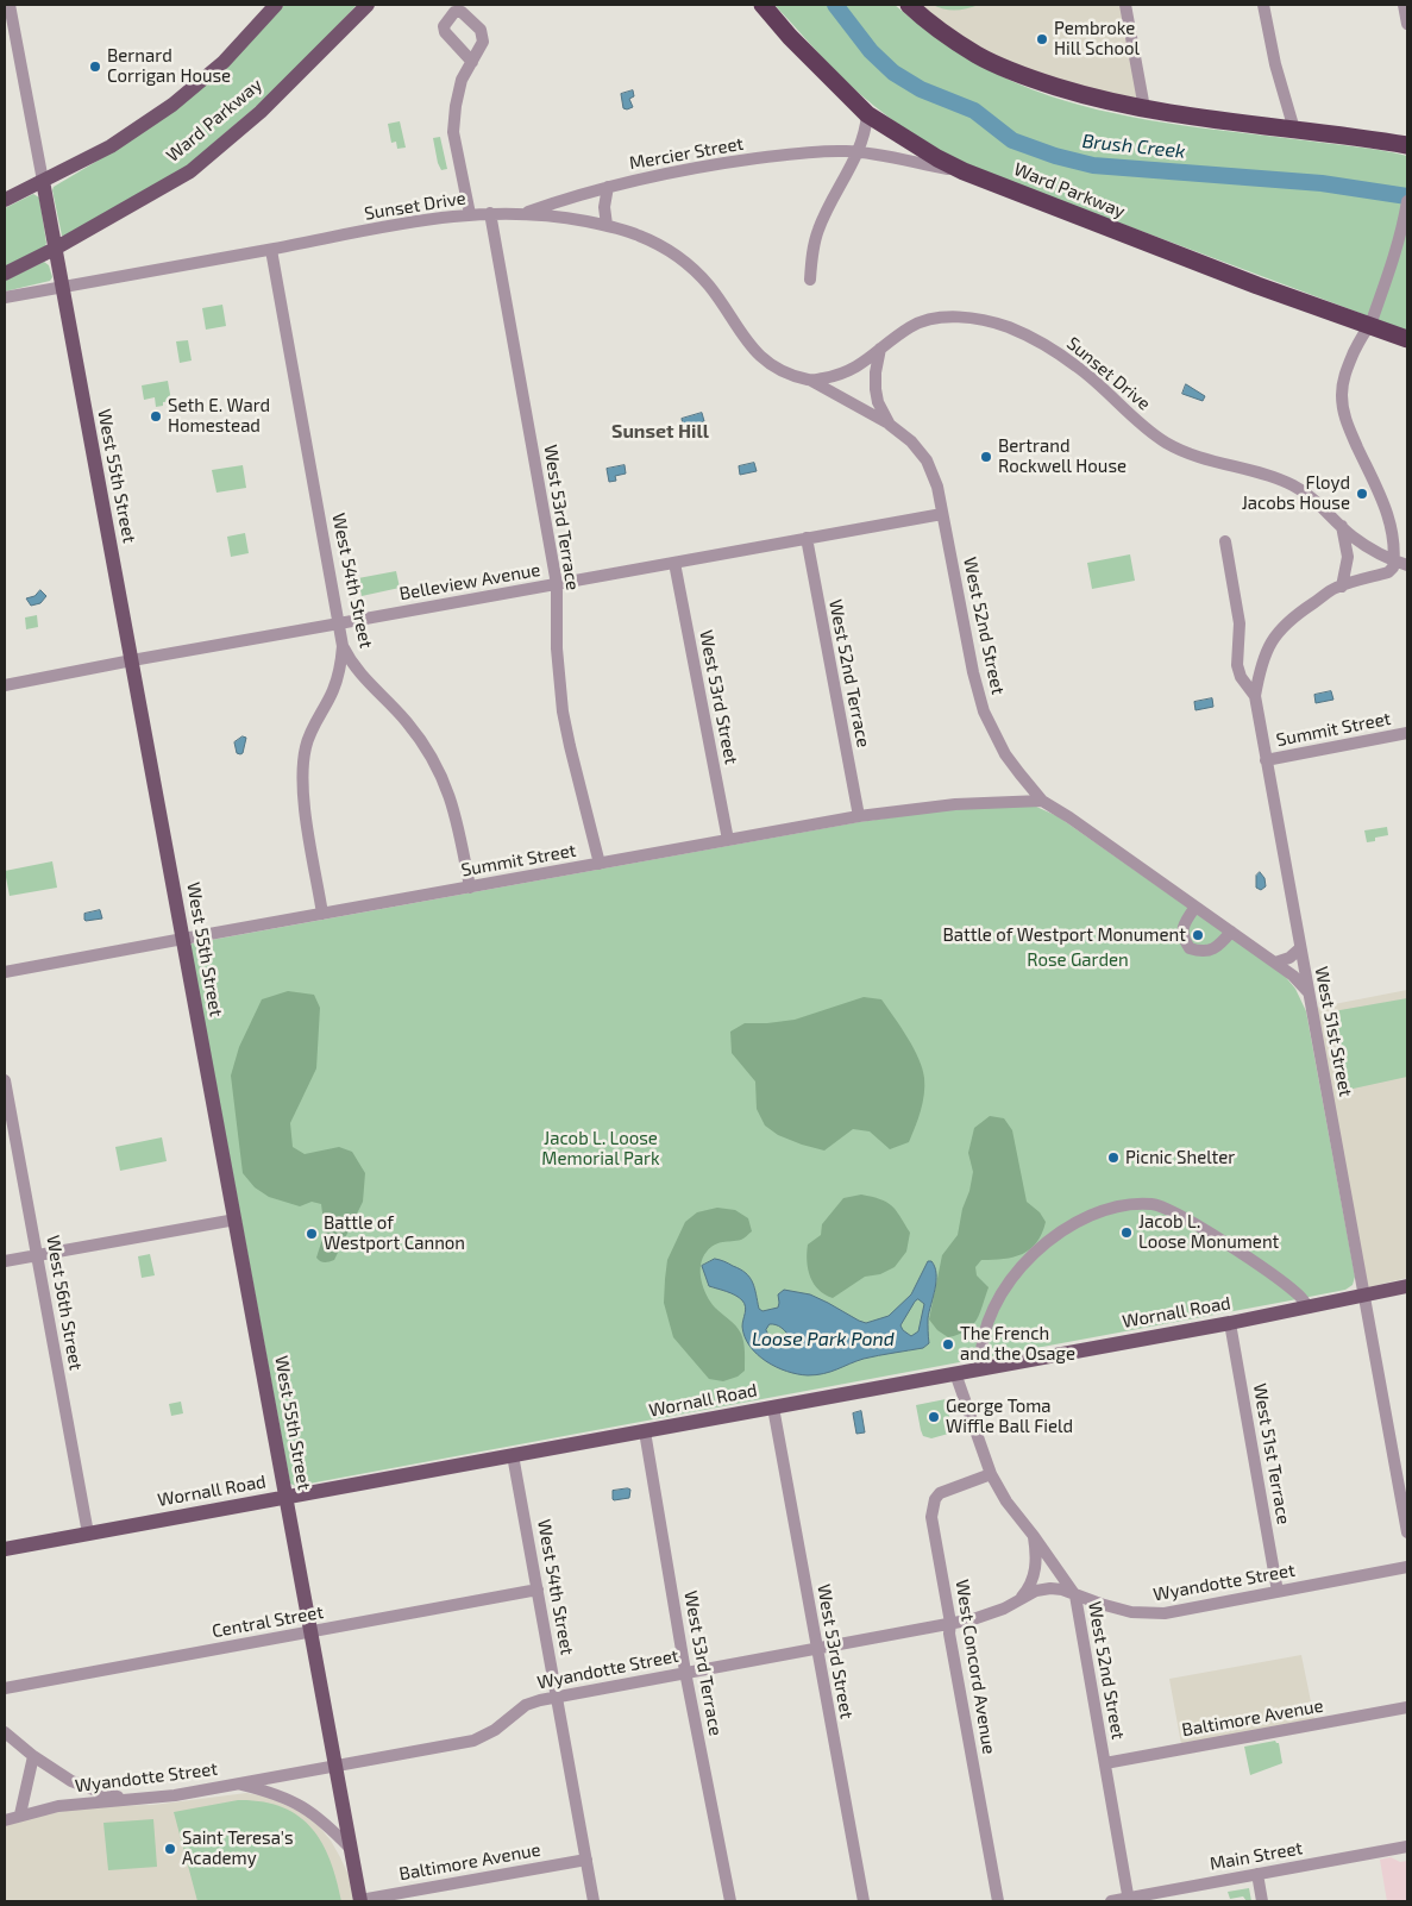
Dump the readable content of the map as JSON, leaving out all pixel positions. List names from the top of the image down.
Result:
{
  "streets": {
    "highway": ["Ward Parkway"],
    "main road": ["West 55th Street", "Wornall Road"],
    "street": [
      "Mercier Street",
      "Sunset Drive",
      "West 53rd Terrace",
      "West 54th Street",
      "Belleview Avenue",
      "West 52nd Street",
      "West 52nd Terrace",
      "West 53rd Street",
      "Summit Street",
      "West 51st Street",
      "West 56th Street",
      "West 51st Terrace",
      "Wyandotte Street",
      "Central Street",
      "West Concord Avenue",
      "Baltimore Avenue",
      "Main Street"
    ]
  },
  "crossings": [
    ["Ward Parkway", "Mercier Street"],
    ["Ward Parkway", "West 55th Street"],
    ["Mercier Street", "Sunset Drive"],
    ["Sunset Drive", "West 55th Street"],
    ["Sunset Drive", "West 53rd Terrace"],
    ["Sunset Drive", "West 54th Street"],
    ["Sunset Drive", "West 52nd Street"],
    ["West 55th Street", "Belleview Avenue"],
    ["West 55th Street", "Summit Street"],
    ["West 55th Street", "Wornall Road"],
    ["West 55th Street", "Wyandotte Street"],
    ["West 55th Street", "Central Street"],
    ["West 55th Street", "Baltimore Avenue"],
    ["West 53rd Terrace", "Belleview Avenue"],
    ["West 53rd Terrace", "Summit Street"],
    ["West 53rd Terrace", "Wornall Road"],
    ["West 53rd Terrace", "Wyandotte Street"],
    ["West 54th Street", "Belleview Avenue"],
    ["West 54th Street", "Summit Street"],
    ["West 54th Street", "Wornall Road"],
    ["West 54th Street", "Wyandotte Street"],
    ["West 54th Street", "Central Street"],
    ["West 54th Street", "Baltimore Avenue"],
    ["Belleview Avenue", "West 52nd Street"],
    ["Belleview Avenue", "West 52nd Terrace"],
    ["Belleview Avenue", "West 53rd Street"],
    ["West 52nd Street", "Summit Street"],
    ["West 52nd Street", "West 51st Street"],
    ["West 52nd Street", "Wornall Road"],
    ["West 52nd Street", "Wyandotte Street"],
    ["West 52nd Street", "West Concord Avenue"],
    ["West 52nd Street", "Baltimore Avenue"],
    ["West 52nd Street", "Main Street"],
    ["West 52nd Terrace", "Summit Street"],
    ["West 53rd Street", "Summit Street"],
    ["West 53rd Street", "Wornall Road"],
    ["West 53rd Street", "Wyandotte Street"],
    ["Summit Street", "West 51st Street"],
    ["West 51st Street", "Wornall Road"],
    ["West 56th Street", "Wornall Road"],
    ["Wornall Road", "West 51st Terrace"],
    ["West 51st Terrace", "Wyandotte Street"],
    ["Wyandotte Street", "West Concord Avenue"]
  ],
  "districts": ["Sunset Hill"],
  "water": ["Brush Creek", "Loose Park Pond"],
  "parks": ["Rose Garden", "Jacob L. Loose Memorial Park"],
  "places": [
    "Pembroke Hill School",
    "Bernard Corrigan House",
    "Seth E. Ward Homestead",
    "Bertrand Rockwell House",
    "Floyd Jacobs House",
    "Battle of Westport Monument",
    "Picnic Shelter",
    "Jacob L. Loose Monument",
    "Battle of Westport Cannon",
    "The French and the Osage",
    "George Toma Wiffle Ball Field",
    "Saint Teresa's Academy"
  ]
}
